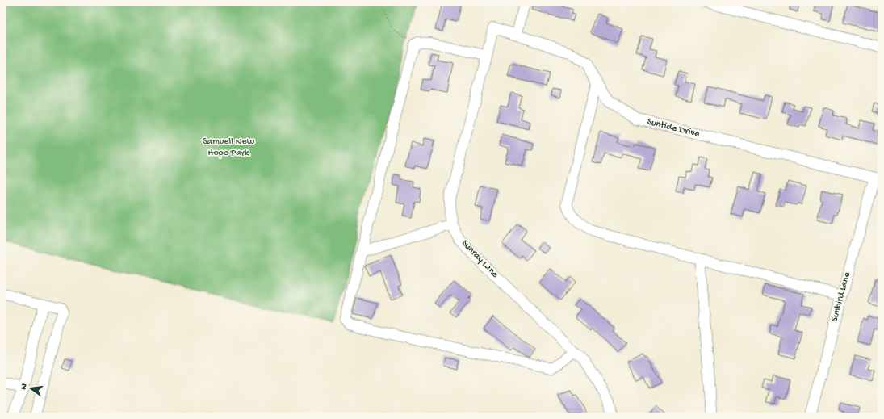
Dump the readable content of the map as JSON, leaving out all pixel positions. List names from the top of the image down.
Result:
{
  "streets": {
    "street": ["Suntide Drive", "Sunray Lane", "Sunbird Lane"]
  },
  "crossings": [
    ["Suntide Drive", "Sunray Lane"],
    ["Suntide Drive", "Sunbird Lane"]
  ],
  "parks": ["Samuell New Hope Park"],
  "north": "left"
}
